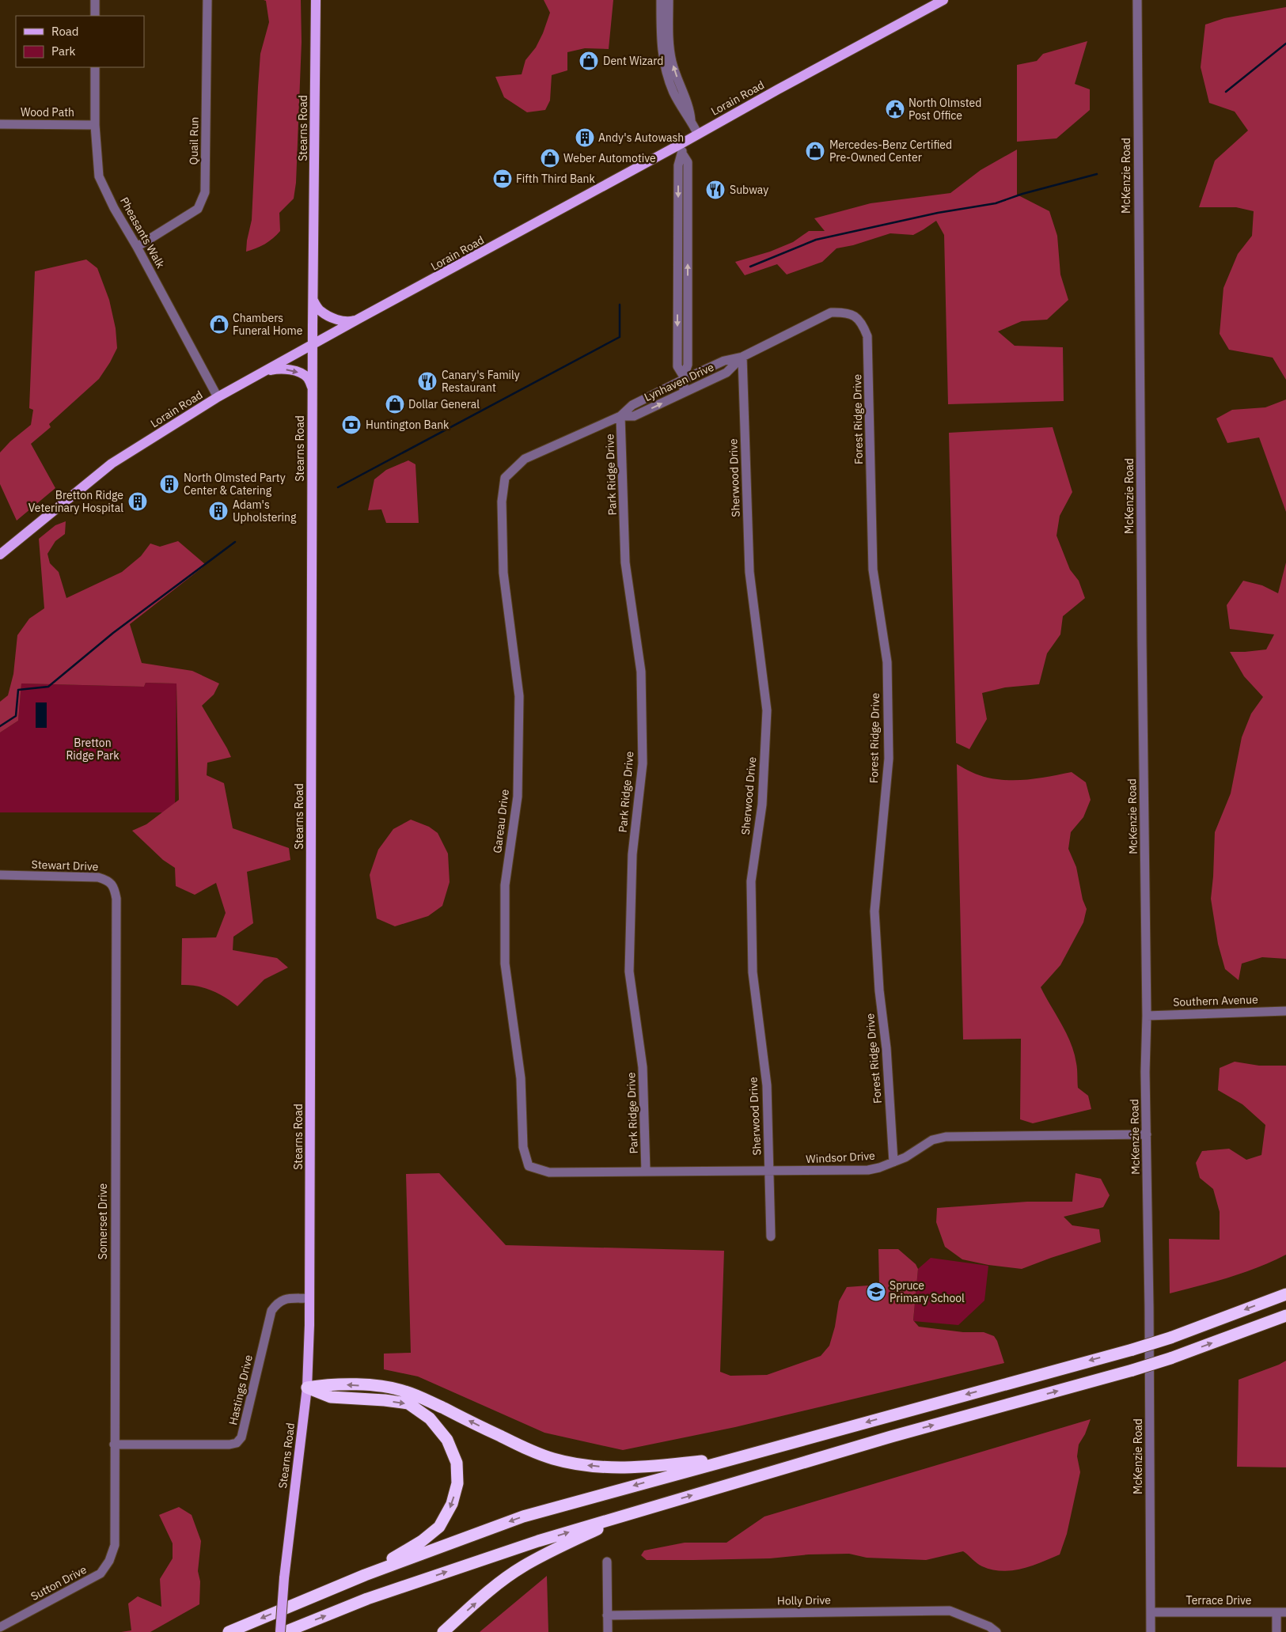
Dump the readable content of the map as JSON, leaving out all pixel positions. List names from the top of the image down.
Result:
{
  "streets": {
    "main road": ["Lorain Road", "Stearns Road"],
    "street": [
      "Wood Path",
      "Quail Run",
      "McKenzie Road",
      "Pheasants Walk",
      "Lynhaven Drive",
      "Forest Ridge Drive",
      "Park Ridge Drive",
      "Sherwood Drive",
      "Gareau Drive",
      "Stewart Drive",
      "Southern Avenue",
      "Windsor Drive",
      "Somerset Drive",
      "Hastings Drive",
      "Sutton Drive",
      "Holly Drive",
      "Terrace Drive"
    ]
  },
  "crossings": [
    ["Lorain Road", "Stearns Road"],
    ["Lorain Road", "Pheasants Walk"],
    ["Wood Path", "Pheasants Walk"],
    ["Stearns Road", "Hastings Drive"],
    ["Quail Run", "Pheasants Walk"],
    ["McKenzie Road", "Southern Avenue"],
    ["McKenzie Road", "Windsor Drive"],
    ["McKenzie Road", "Terrace Drive"],
    ["Lynhaven Drive", "Forest Ridge Drive"],
    ["Lynhaven Drive", "Park Ridge Drive"],
    ["Lynhaven Drive", "Sherwood Drive"],
    ["Lynhaven Drive", "Gareau Drive"],
    ["Forest Ridge Drive", "Windsor Drive"],
    ["Park Ridge Drive", "Windsor Drive"],
    ["Sherwood Drive", "Windsor Drive"],
    ["Gareau Drive", "Windsor Drive"],
    ["Stewart Drive", "Somerset Drive"],
    ["Somerset Drive", "Hastings Drive"],
    ["Somerset Drive", "Sutton Drive"]
  ],
  "parks": ["Bretton Ridge Park"],
  "places": {
    "shop": [
      "Dent Wizard",
      "Mercedes-Benz Certified Pre-Owned Center",
      "Weber Automotive",
      "Chambers Funeral Home",
      "Dollar General"
    ],
    "public building": ["North Olmsted Post Office"],
    "building": [
      "Andy's Autowash",
      "North Olmsted Party Center & Catering",
      "Bretton Ridge Veterinary Hospital",
      "Adam's Upholstering"
    ],
    "bank": ["Fifth Third Bank", "Huntington Bank"],
    "restaurant": ["Subway", "Canary's Family Restaurant"],
    "school or university": ["Spruce Primary School"]
  },
  "legend": ["Road", "Park"]
}
